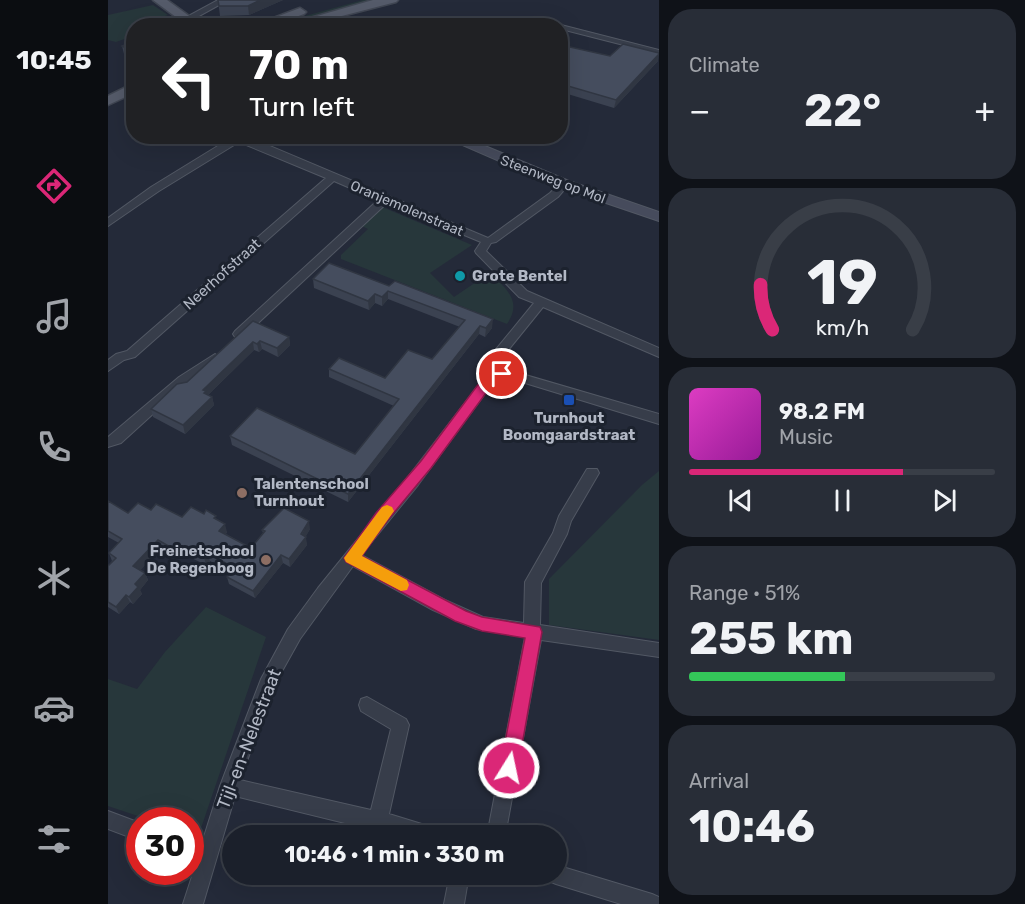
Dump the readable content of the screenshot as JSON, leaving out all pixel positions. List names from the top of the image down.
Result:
{
  "streets": {
    "street": [
      "Steenweg op Mol",
      "Oranjemolenstraat",
      "Neerhofstraat",
      "Tijl-en-Nelestraat"
    ]
  },
  "crossings": [
    ["Oranjemolenstraat", "Neerhofstraat"]
  ],
  "places": {
    "other": ["Grote Bentel", "Talentenschool Turnhout", "Freinetschool De Regenboog"],
    "transit": ["Turnhout Boomgaardstraat"]
  },
  "page": {
    "tabs": "10:45",
    "tile": [
      "Climate",
      ["Range · 51%", "255 km"],
      ["Arrival", "10:46"]
    ],
    "turn": ["70 m", "Turn left"],
    "heat": ["−", "22°", "+"],
    "song": ["98.2 FM", "Music"],
    "limit": "30",
    "trip": "10:46 · 1 min · 330 m",
    "gauge": ["19", "km/h"]
  }
}
